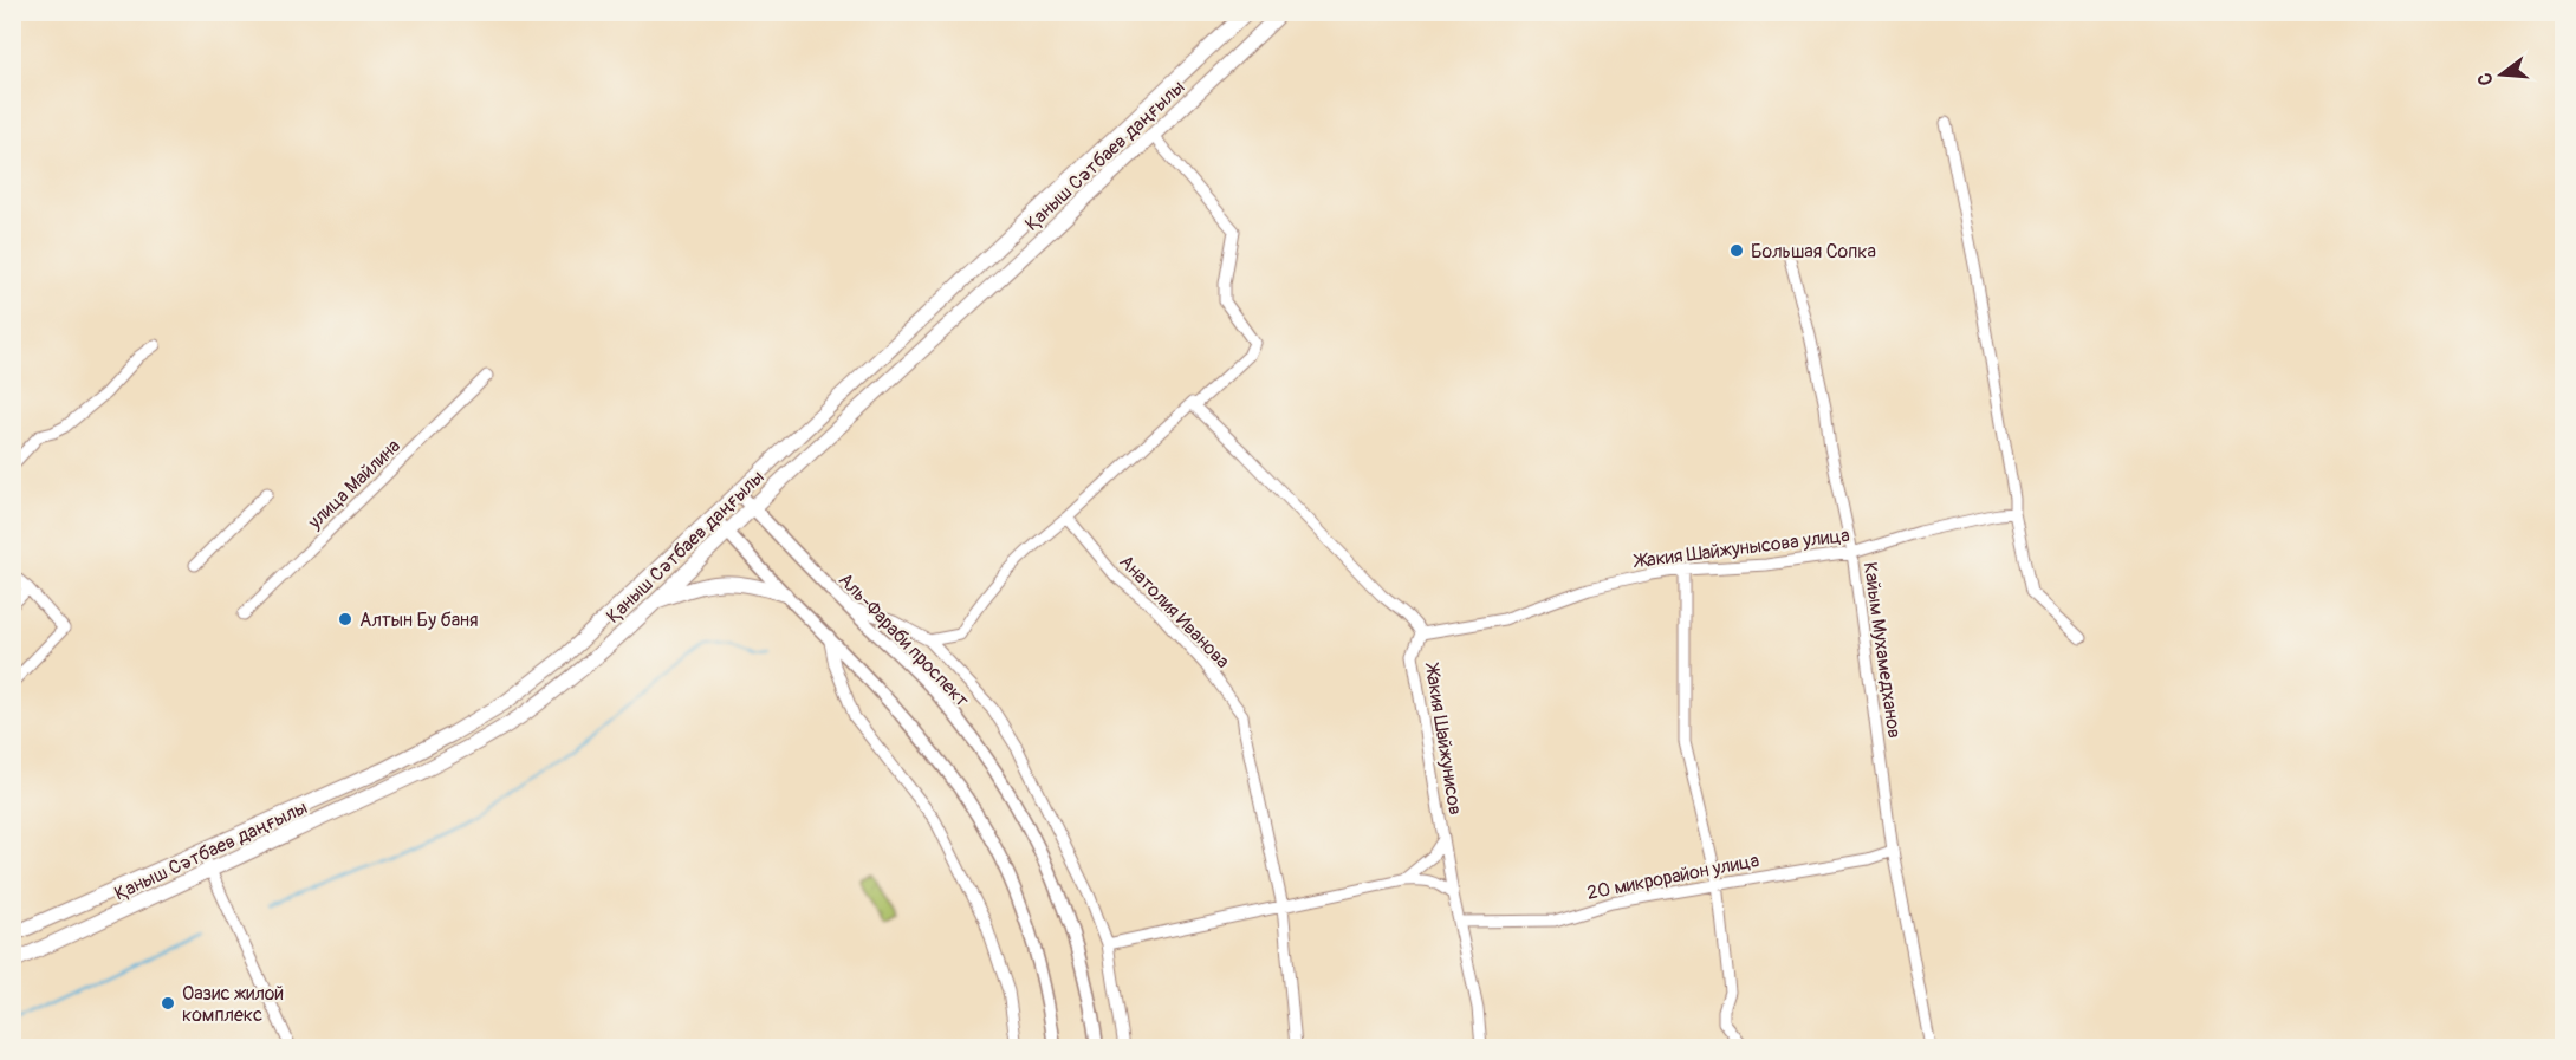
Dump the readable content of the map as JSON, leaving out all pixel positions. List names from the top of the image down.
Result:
{
  "streets": {
    "main road": ["Қаныш Сәтбаев даңғылы"],
    "street": [
      "улица Майлина",
      "Жакия Шайжунысова улица",
      "Анатолия Иванова",
      "Аль-Фараби проспект",
      "Кайым Мухамедханов",
      "Жакия Шайжунисов",
      "20 микрорайон улица"
    ]
  },
  "crossings": [
    ["Қаныш Сәтбаев даңғылы", "Аль-Фараби проспект"],
    ["Жакия Шайжунысова улица", "Кайым Мухамедханов"],
    ["Жакия Шайжунысова улица", "Жакия Шайжунисов"],
    ["Кайым Мухамедханов", "20 микрорайон улица"],
    ["Жакия Шайжунисов", "20 микрорайон улица"]
  ],
  "places": ["Большая Сопка", "Алтын Бу баня", "Оазис жилой комплекс"],
  "north": "left"
}
